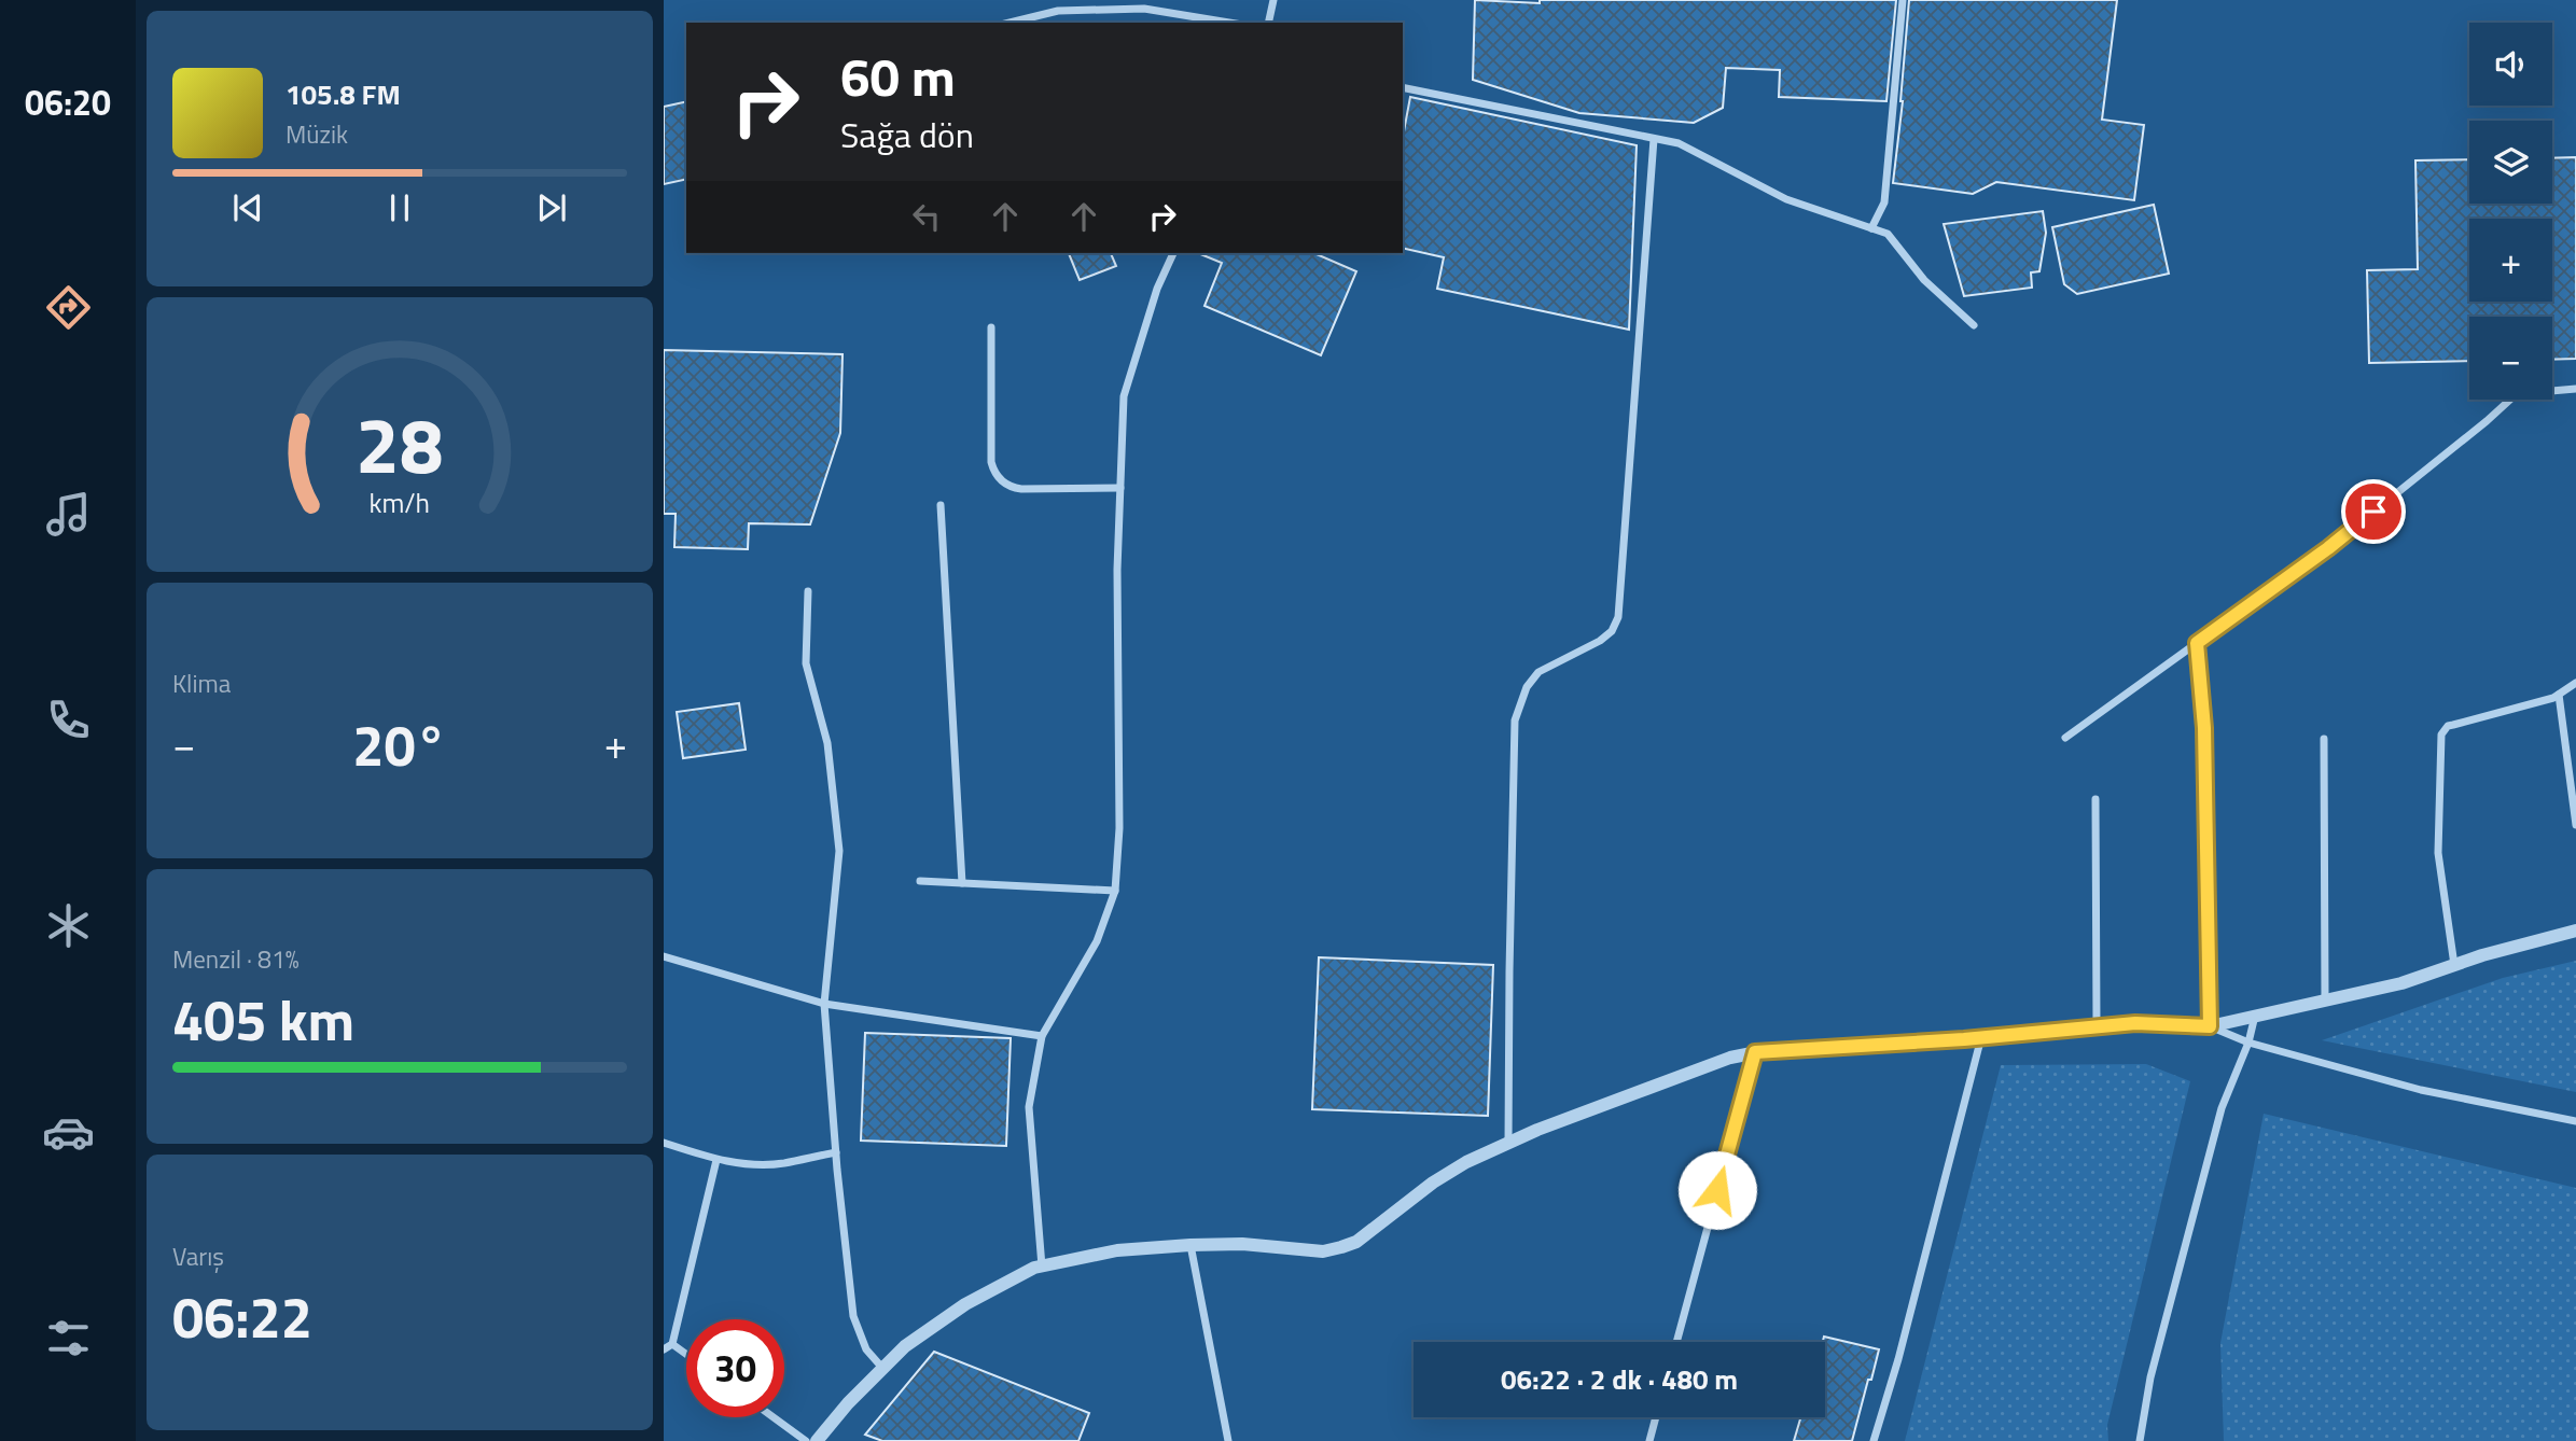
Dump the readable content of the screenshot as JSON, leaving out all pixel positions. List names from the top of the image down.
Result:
{
  "page": {
    "tabs": "06:20",
    "map_buttons": ["+", "−"],
    "turn": ["60 m", "Sağa dön"],
    "song": ["105.8 FM", "Müzik"],
    "tile": [
      "Klima",
      ["Menzil · 81%", "405 km"],
      ["Varış", "06:22"]
    ],
    "heat": ["−", "20°", "+"],
    "limit": "30",
    "trip": "06:22 · 2 dk · 480 m",
    "gauge": ["28", "km/h"]
  }
}
